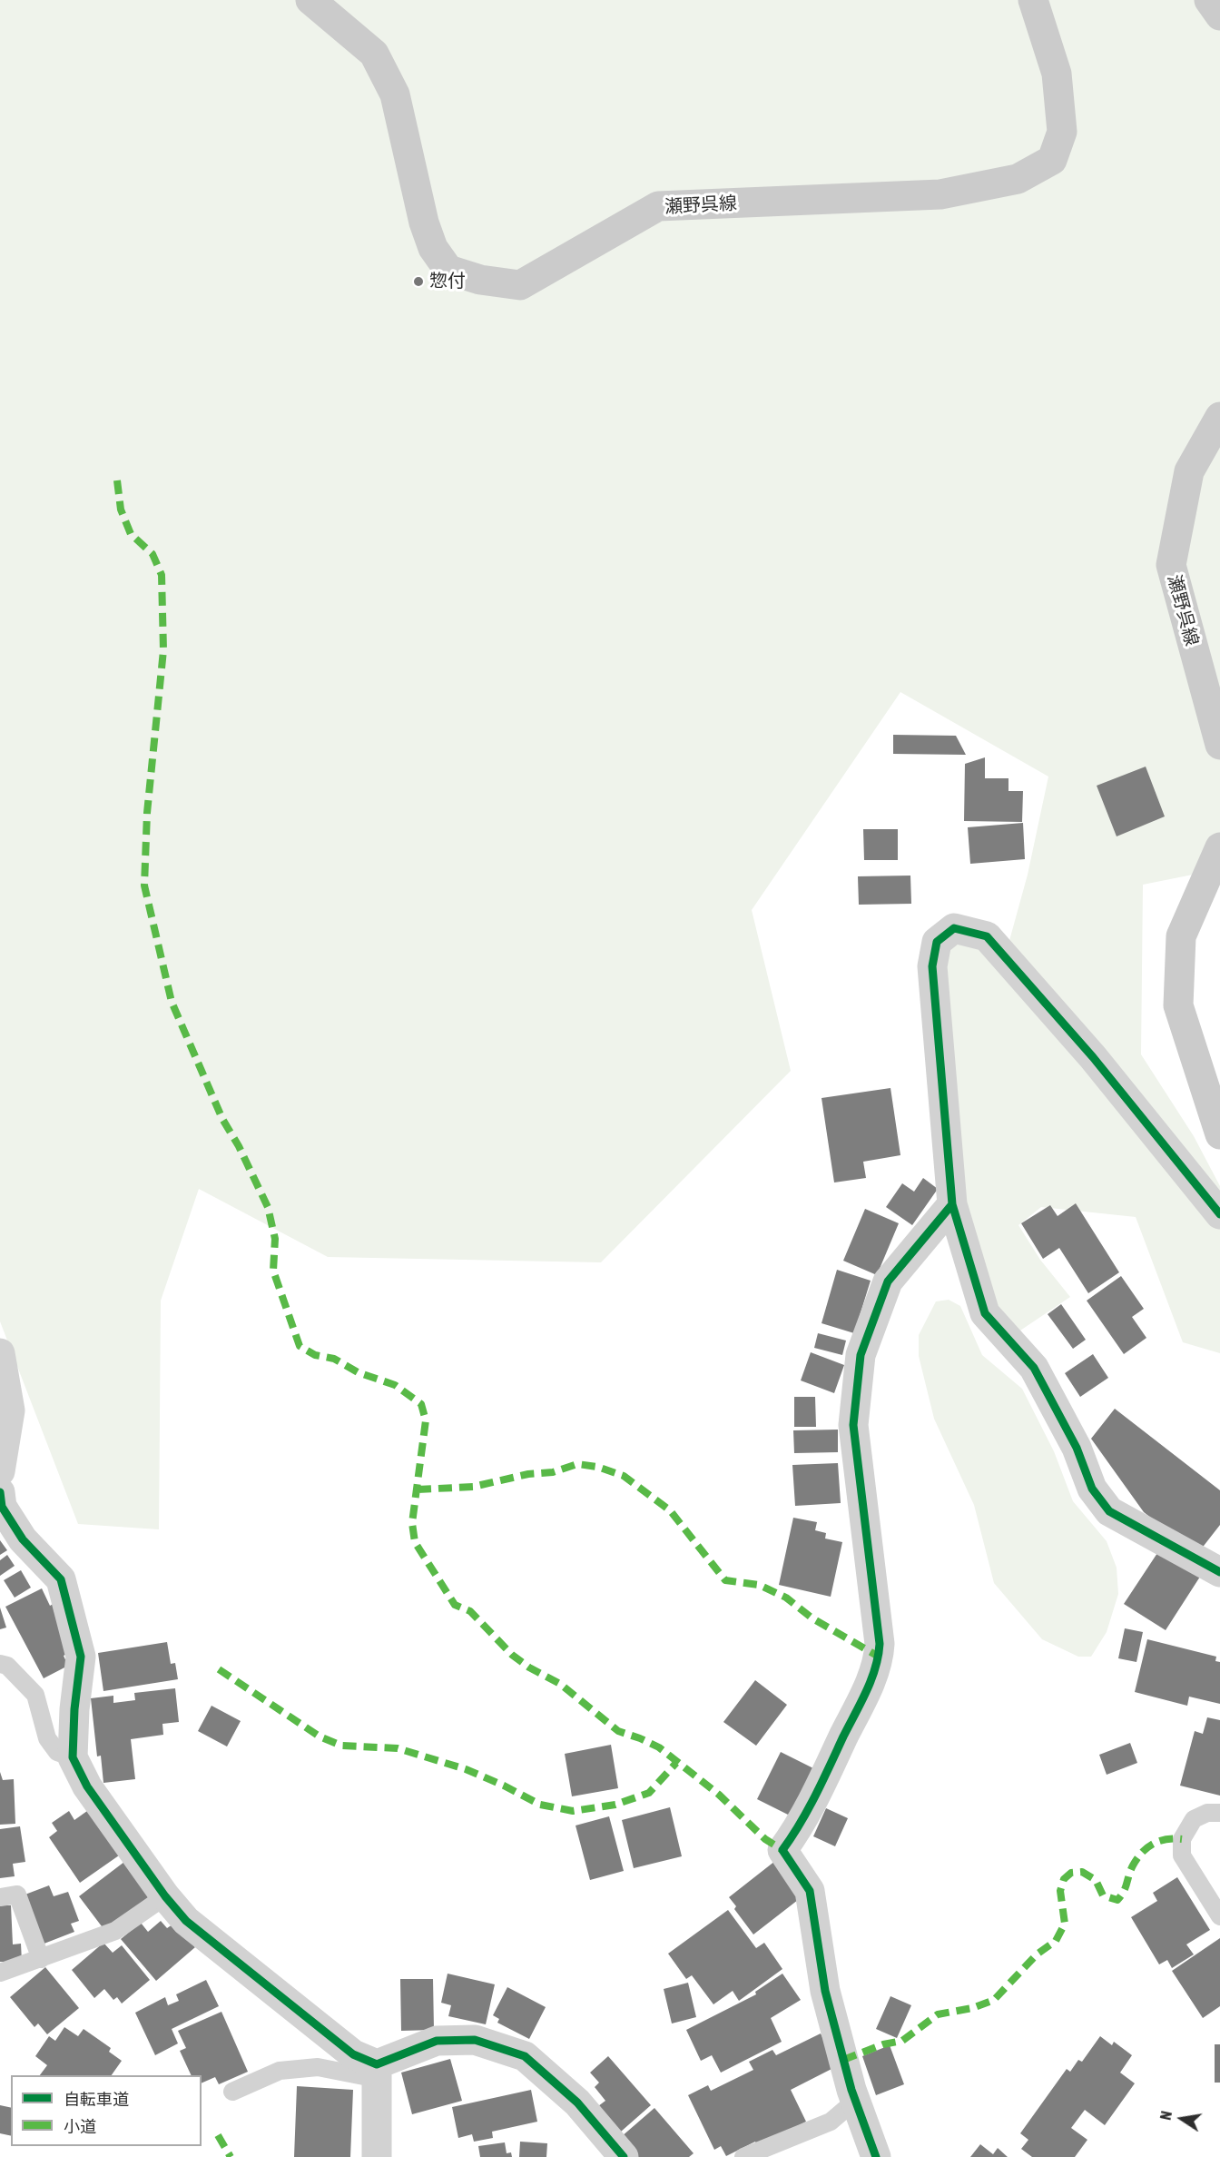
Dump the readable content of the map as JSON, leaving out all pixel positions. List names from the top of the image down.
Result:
{
  "streets": {
    "main road": ["瀬野呉線"]
  },
  "places": ["惣付"],
  "legend": ["自転車道", "小道"],
  "north": "left"
}
